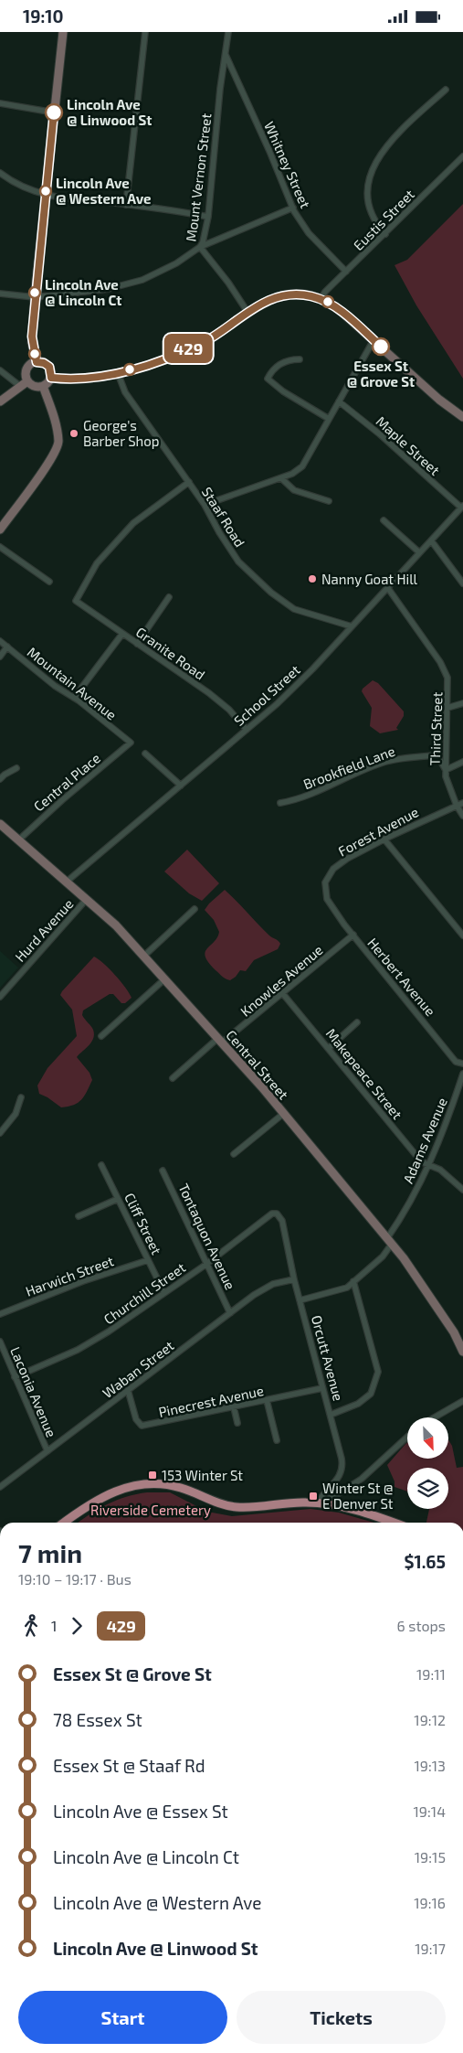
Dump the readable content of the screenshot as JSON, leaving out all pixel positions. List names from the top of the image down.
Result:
{
  "streets": {
    "main road": ["Central Street"],
    "street": [
      "Whitney Street",
      "Mount Vernon Street",
      "Eustis Street",
      "Maple Street",
      "Staaf Road",
      "Granite Road",
      "Mountain Avenue",
      "School Street",
      "Third Street",
      "Brookfield Lane",
      "Central Place",
      "Forest Avenue",
      "Hurd Avenue",
      "Herbert Avenue",
      "Knowles Avenue",
      "Makepeace Street",
      "Adams Avenue",
      "Cliff Street",
      "Tontaquon Avenue",
      "Harwich Street",
      "Churchill Street",
      "Orcutt Avenue",
      "Waban Street",
      "Laconia Avenue",
      "Pinecrest Avenue"
    ]
  },
  "crossings": [
    ["Whitney Street", "Mount Vernon Street"],
    ["Whitney Street", "Eustis Street"],
    ["Maple Street", "School Street"],
    ["Staaf Road", "Granite Road"],
    ["Staaf Road", "School Street"],
    ["Granite Road", "School Street"],
    ["Mountain Avenue", "Central Place"],
    ["School Street", "Third Street"],
    ["School Street", "Central Street"],
    ["Third Street", "Brookfield Lane"],
    ["Third Street", "Forest Avenue"],
    ["Central Place", "Central Street"],
    ["Forest Avenue", "Herbert Avenue"],
    ["Hurd Avenue", "Central Street"],
    ["Herbert Avenue", "Knowles Avenue"],
    ["Knowles Avenue", "Central Street"],
    ["Knowles Avenue", "Makepeace Street"],
    ["Central Street", "Adams Avenue"],
    ["Makepeace Street", "Adams Avenue"],
    ["Adams Avenue", "Orcutt Avenue"],
    ["Cliff Street", "Harwich Street"],
    ["Cliff Street", "Churchill Street"],
    ["Tontaquon Avenue", "Churchill Street"],
    ["Tontaquon Avenue", "Waban Street"],
    ["Churchill Street", "Orcutt Avenue"],
    ["Churchill Street", "Laconia Avenue"],
    ["Orcutt Avenue", "Waban Street"],
    ["Orcutt Avenue", "Pinecrest Avenue"],
    ["Waban Street", "Laconia Avenue"],
    ["Waban Street", "Pinecrest Avenue"]
  ],
  "parks": ["Riverside Cemetery"],
  "places": {
    "other": [
      "Lincoln Ave @ Linwood St",
      "Lincoln Ave @ Western Ave",
      "Lincoln Ave @ Lincoln Ct",
      "Essex St @ Grove St",
      "George's Barber Shop",
      "Nanny Goat Hill"
    ],
    "transit": ["153 Winter St", "Winter St @ E Denver St"]
  },
  "lines": ["bus line 429"],
  "north": "bottom right",
  "page": {
    "status": "19:10",
    "on_map": "429",
    "heading": ["7 min", "19:10 – 19:17 · Bus", "$1.65"],
    "legs": ["1", "429", "6 stops"],
    "list": [
      {
        "name": "Essex St @ Grove St",
        "value": "19:11"
      },
      {
        "name": "78 Essex St",
        "value": "19:12"
      },
      {
        "name": "Essex St @ Staaf Rd",
        "value": "19:13"
      },
      {
        "name": "Lincoln Ave @ Essex St",
        "value": "19:14"
      },
      {
        "name": "Lincoln Ave @ Lincoln Ct",
        "value": "19:15"
      },
      {
        "name": "Lincoln Ave @ Western Ave",
        "value": "19:16"
      },
      {
        "name": "Lincoln Ave @ Linwood St",
        "value": "19:17"
      }
    ],
    "buttons": ["Start", "Tickets"]
  }
}
